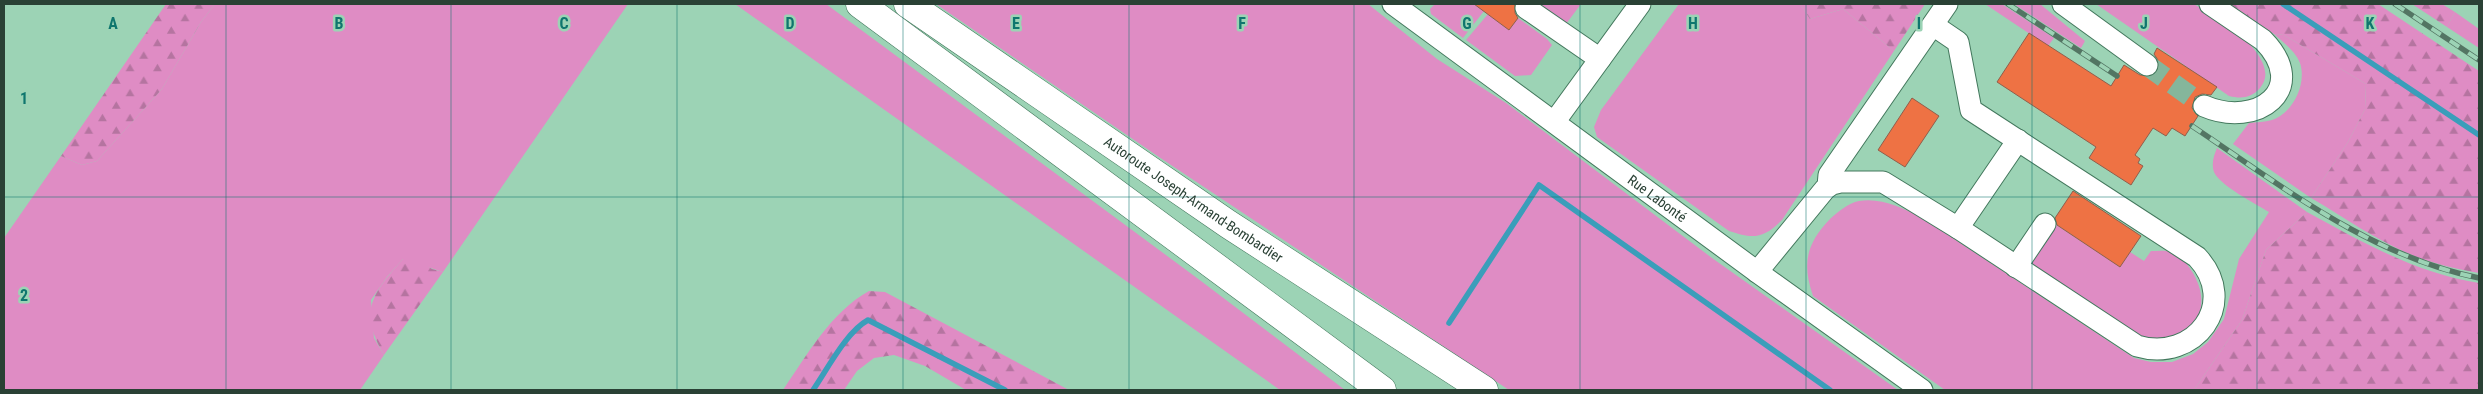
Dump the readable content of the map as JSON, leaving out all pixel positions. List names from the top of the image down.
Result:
{
  "streets": {
    "highway": ["Autoroute Joseph-Armand-Bombardier"],
    "street": ["Rue Labonté"]
  },
  "grid": {
    "columns": [
      "A",
      "B",
      "C",
      "D",
      "E",
      "F",
      "G",
      "H",
      "I",
      "J",
      "K"
    ],
    "rows": ["1", "2"]
  }
}
